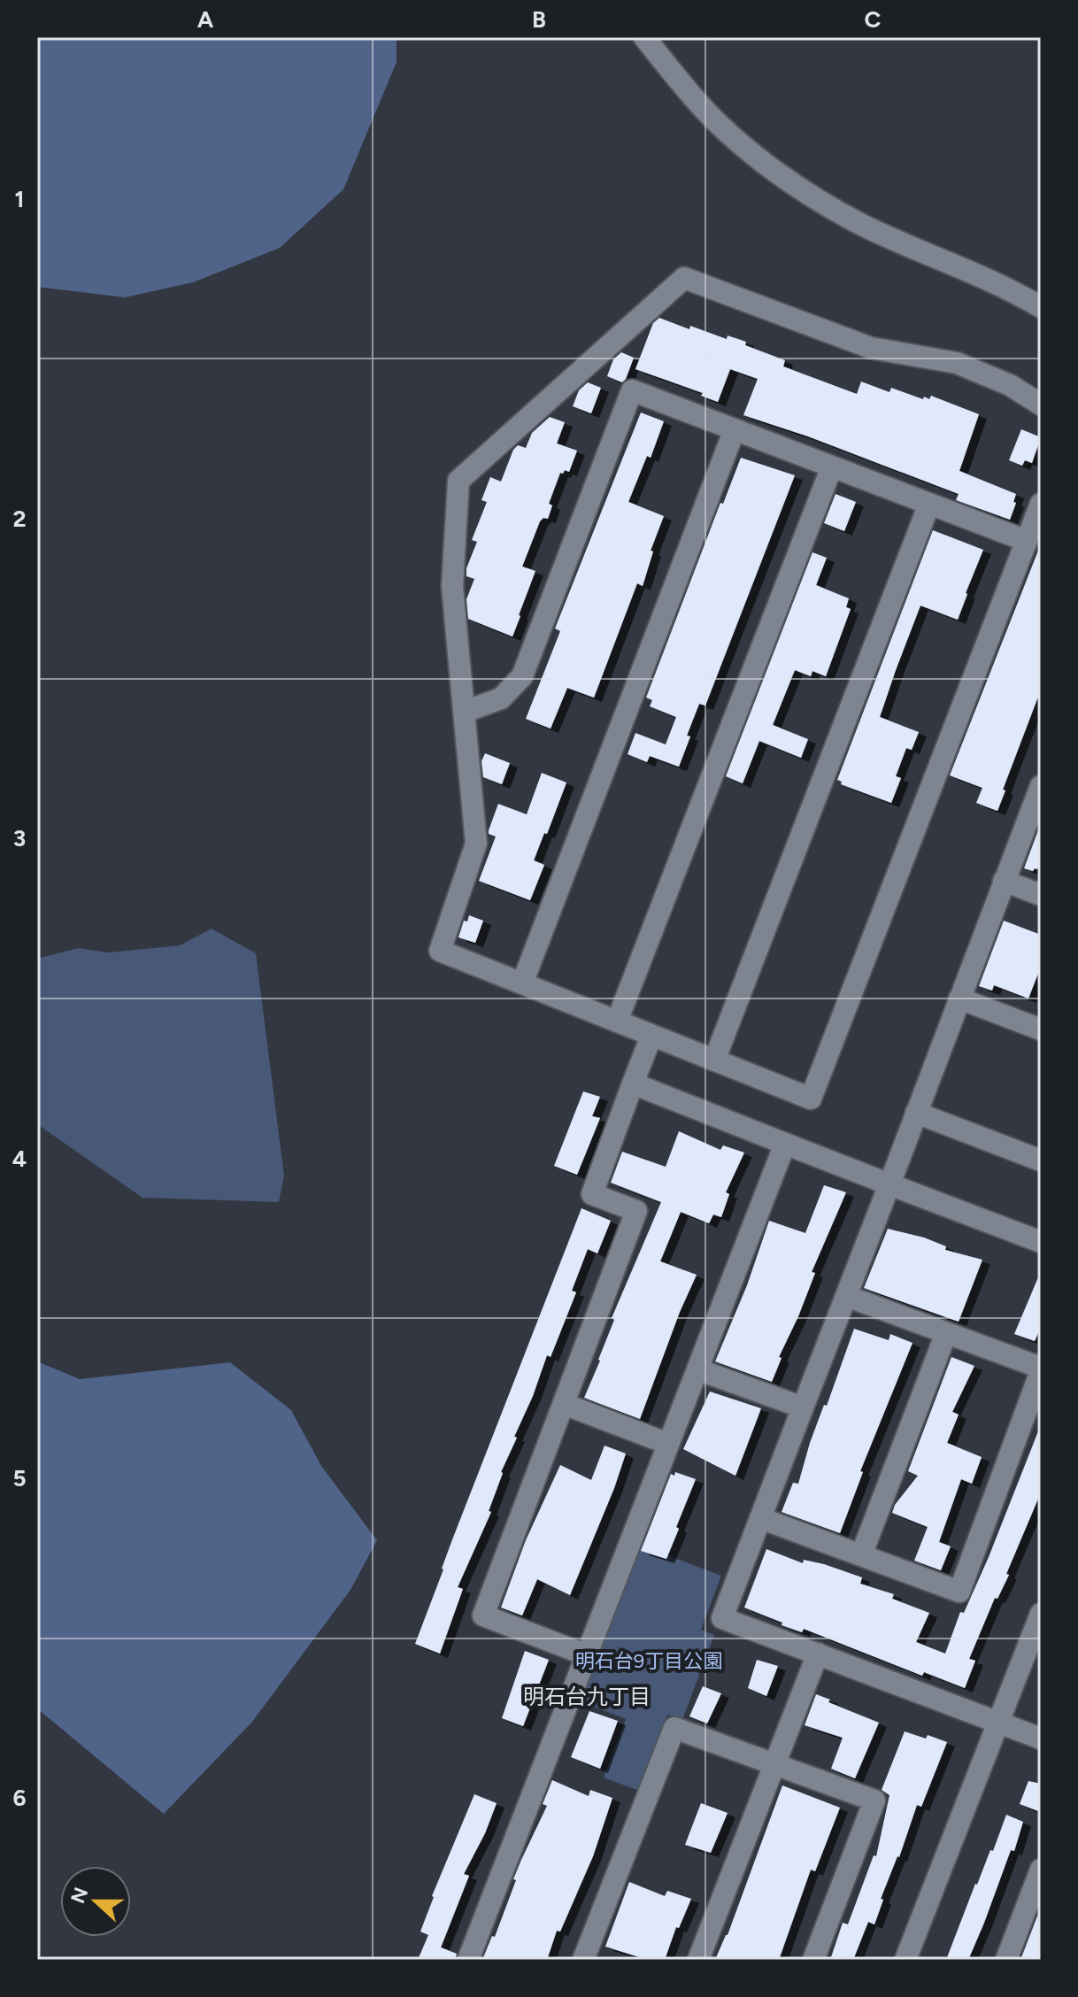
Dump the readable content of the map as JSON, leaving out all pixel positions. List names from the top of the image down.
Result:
{
  "districts": ["明石台九丁目"],
  "parks": ["明石台9丁目公園"],
  "north": "left",
  "grid": {
    "columns": ["A", "B", "C"],
    "rows": [
      "1",
      "2",
      "3",
      "4",
      "5",
      "6"
    ]
  }
}
